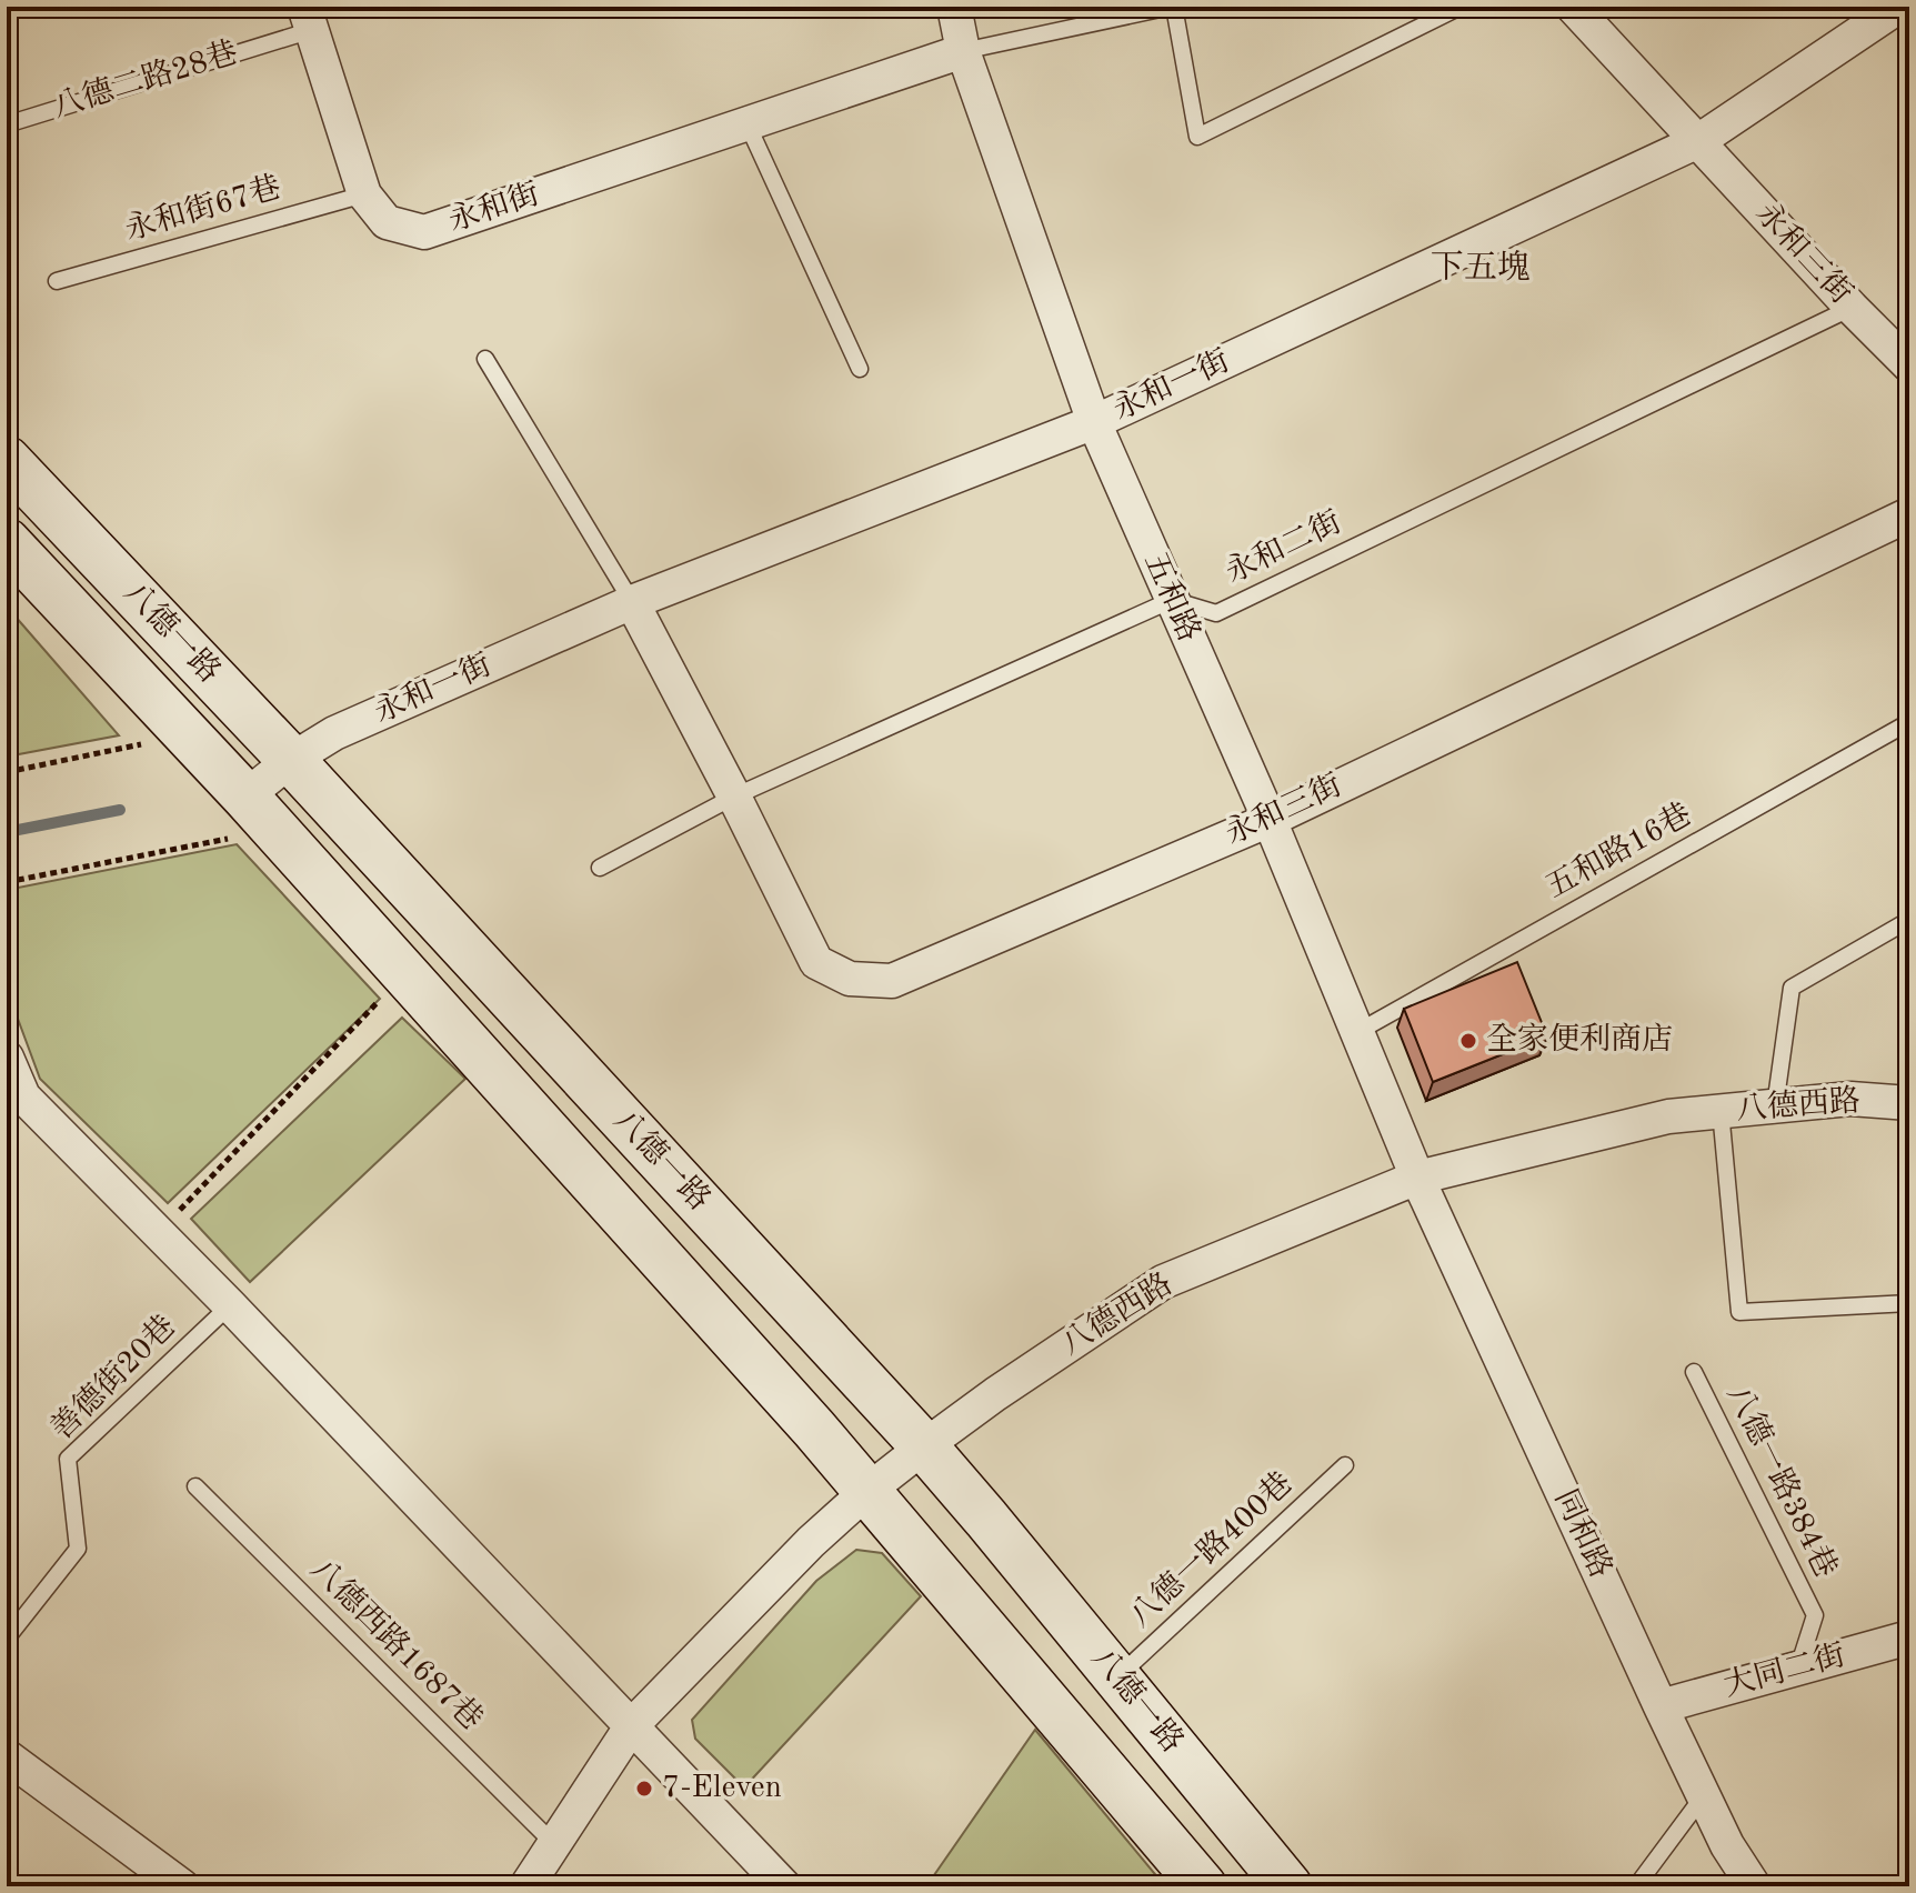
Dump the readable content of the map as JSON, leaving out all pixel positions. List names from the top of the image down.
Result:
{
  "streets": {
    "street": [
      "永和街",
      "永和三街",
      "永和一街",
      "五和路",
      "八德一路",
      "八德西路",
      "同和路",
      "大同二街"
    ],
    "lane": [
      "八德二路28巷",
      "永和街67巷",
      "永和二街",
      "五和路16巷",
      "善德街20巷",
      "八德一路384巷",
      "八德一路400巷",
      "八德西路1687巷"
    ]
  },
  "crossings": [
    ["八德二路28巷", "永和街"],
    ["永和街", "永和街67巷"],
    ["永和街", "五和路"],
    ["永和三街", "永和一街"],
    ["永和三街", "永和二街"],
    ["永和三街", "五和路"],
    ["永和一街", "五和路"],
    ["永和一街", "八德一路"],
    ["永和二街", "五和路"],
    ["五和路", "五和路16巷"],
    ["五和路", "八德西路"],
    ["五和路", "同和路"],
    ["八德一路", "八德西路"],
    ["八德一路", "八德一路400巷"],
    ["八德西路", "同和路"],
    ["八德西路", "八德西路1687巷"],
    ["八德一路384巷", "大同二街"],
    ["同和路", "大同二街"]
  ],
  "districts": ["下五塊"],
  "places": ["全家便利商店", "7-Eleven"]
}
